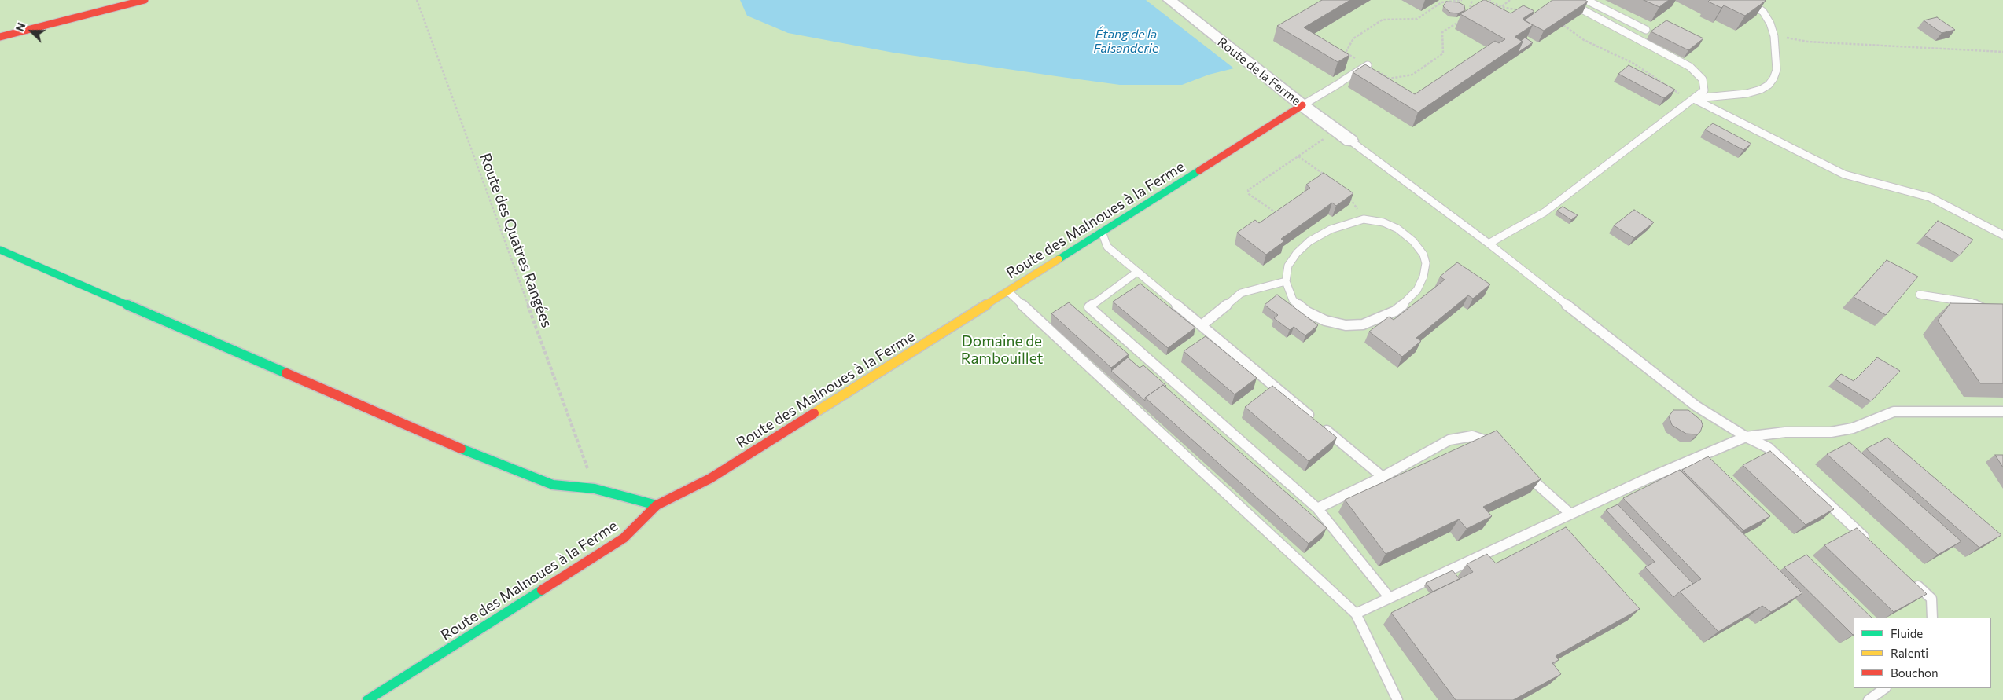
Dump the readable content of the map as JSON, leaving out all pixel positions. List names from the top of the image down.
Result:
{
  "streets": {
    "street": ["Route de la Ferme", "Route des Malnoues à la Ferme"],
    "path": ["Route des Quatres Rangées"]
  },
  "crossings": [
    ["Route de la Ferme", "Route des Malnoues à la Ferme"]
  ],
  "water": ["Étang de la Faisanderie"],
  "parks": ["Domaine de Rambouillet"],
  "legend": ["Fluide", "Ralenti", "Bouchon"],
  "north": "left"
}
